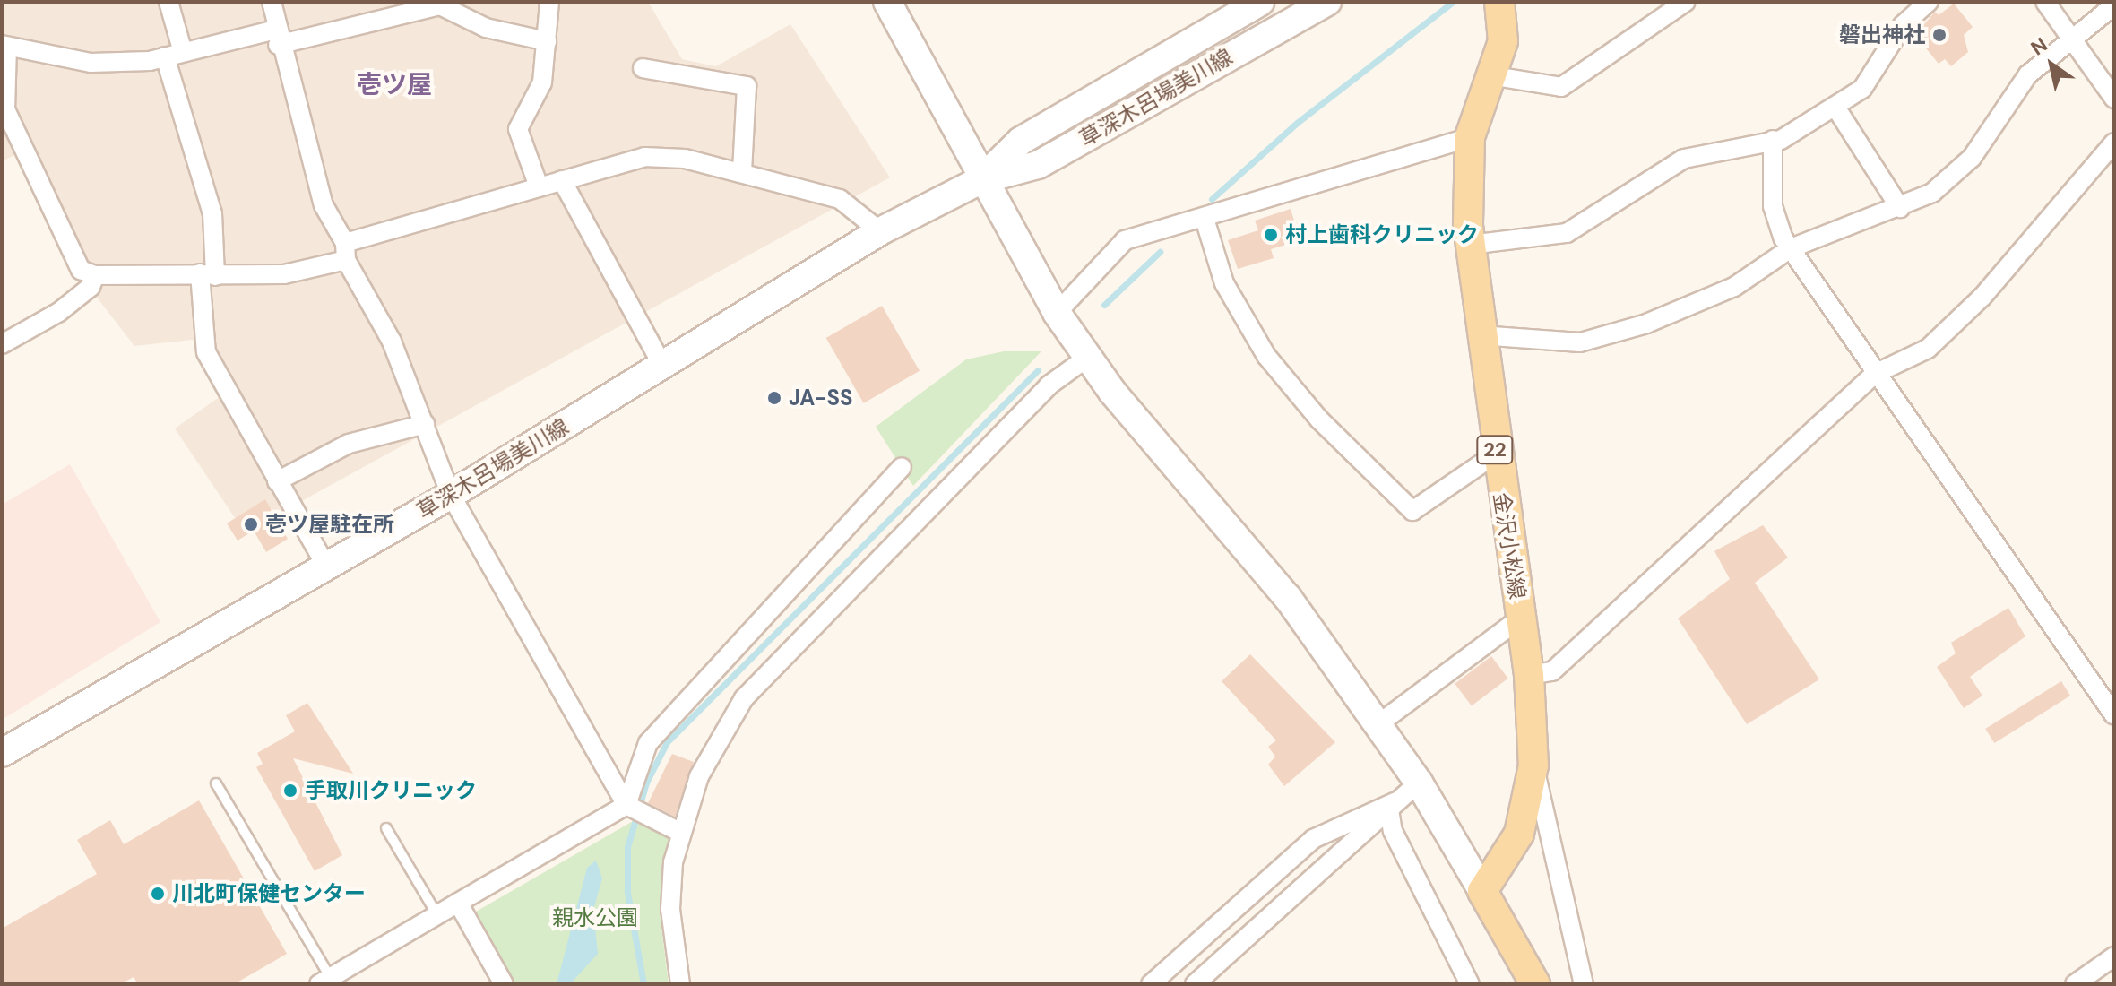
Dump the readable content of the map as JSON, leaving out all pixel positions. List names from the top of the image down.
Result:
{
  "streets": {
    "main road": ["草深木呂場美川線", "22", "金沢小松線"]
  },
  "districts": ["壱ツ屋"],
  "parks": ["親水公園"],
  "places": [
    "磐出神社",
    "村上歯科クリニック",
    "JA-SS",
    "壱ツ屋駐在所",
    "手取川クリニック",
    "川北町保健センター"
  ],
  "north": "top left"
}
